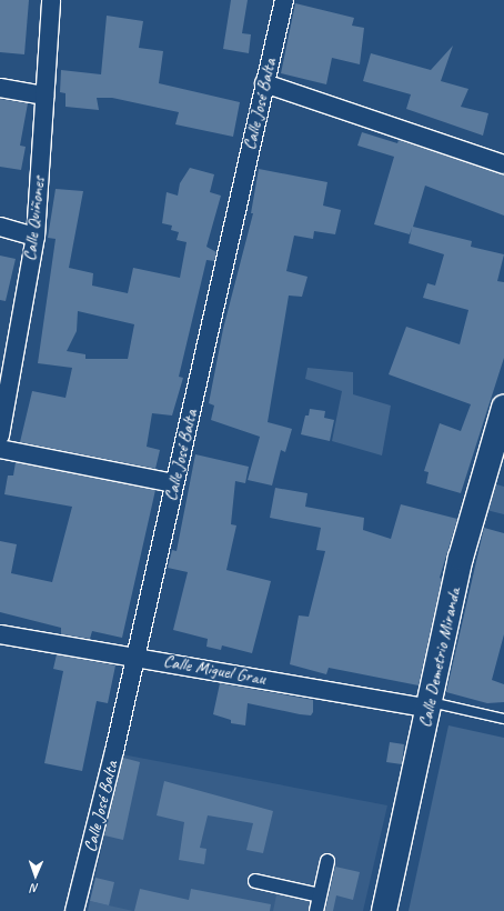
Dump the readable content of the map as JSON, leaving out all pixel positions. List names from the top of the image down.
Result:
{
  "streets": {
    "main road": ["Calle Demetrio Miranda"],
    "street": ["Calle José Balta", "Calle Quiñones", "Calle Miguel Grau"]
  },
  "crossings": [
    ["Calle José Balta", "Calle Miguel Grau"],
    ["Calle Demetrio Miranda", "Calle Miguel Grau"]
  ],
  "north": "bottom"
}
